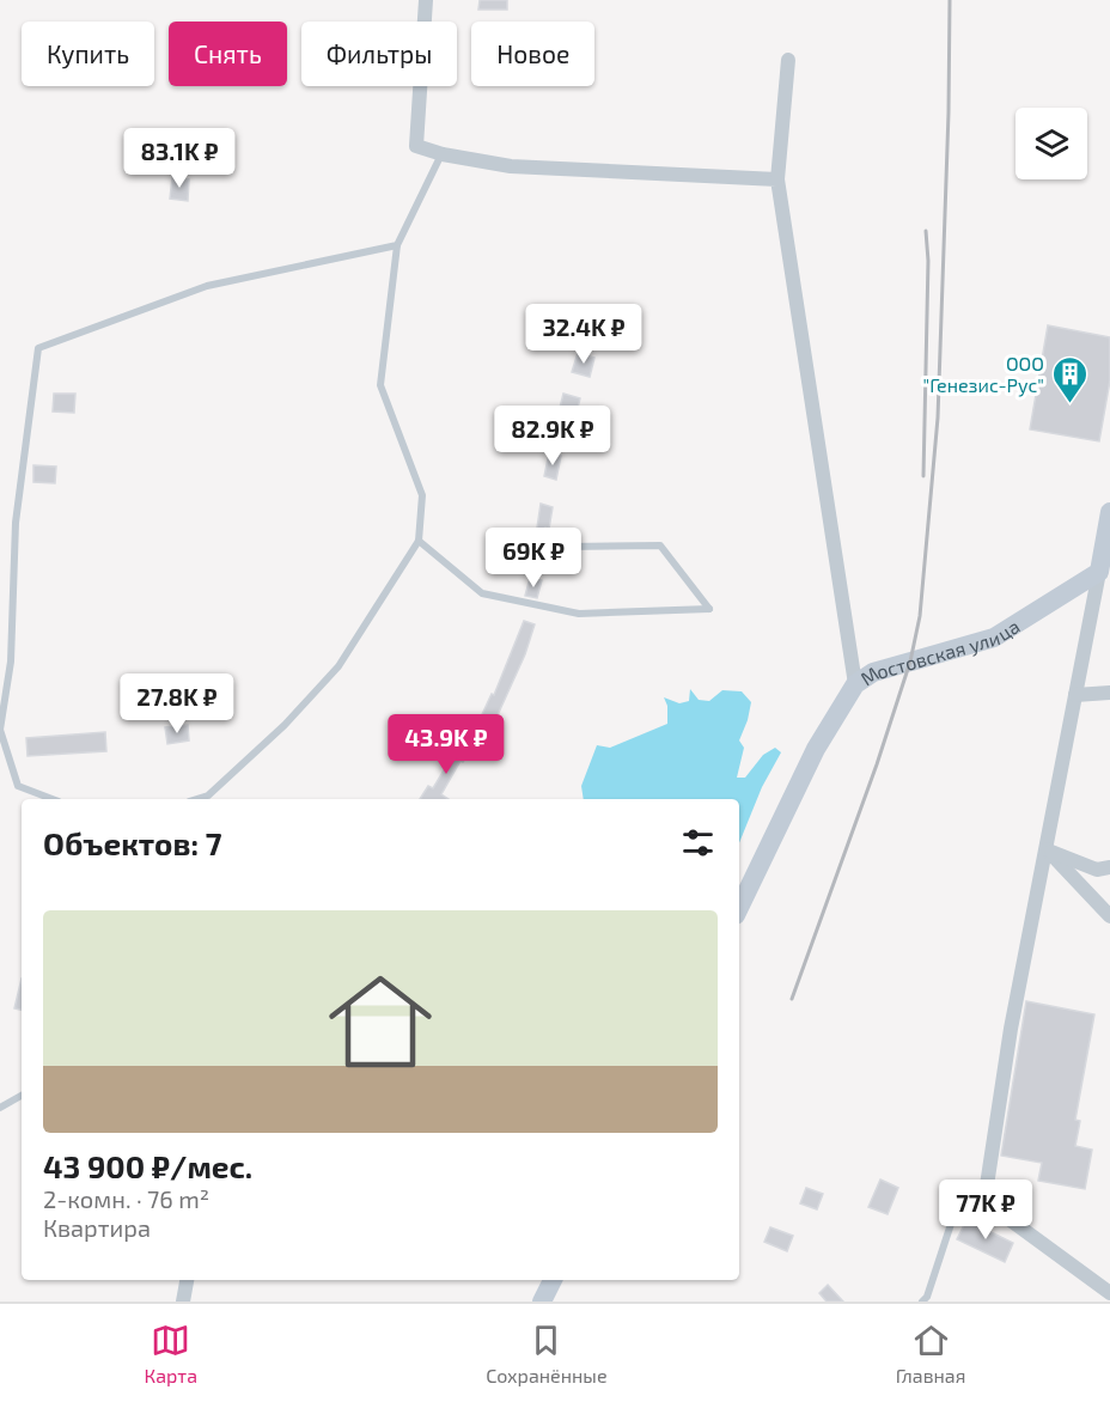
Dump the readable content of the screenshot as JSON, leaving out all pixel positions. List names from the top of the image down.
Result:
{
  "streets": {
    "street": ["Мостовская улица"]
  },
  "places": {
    "building": ["ООО \"Генезис-Рус\""]
  },
  "page": {
    "chip": [
      "Купить",
      "Снять",
      "Фильтры",
      "Новое"
    ],
    "price": [
      "83.1K ₽",
      "32.4K ₽",
      "82.9K ₽",
      "69K ₽",
      "27.8K ₽",
      "43.9K ₽",
      "77K ₽"
    ],
    "heading": "Объектов: 7",
    "list": [
      {
        "name": "43 900 ₽/мес.",
        "note": "2-комн. · 76 m² · Квартира"
      }
    ],
    "tabs": ["Карта", "Сохранённые", "Главная"]
  }
}
